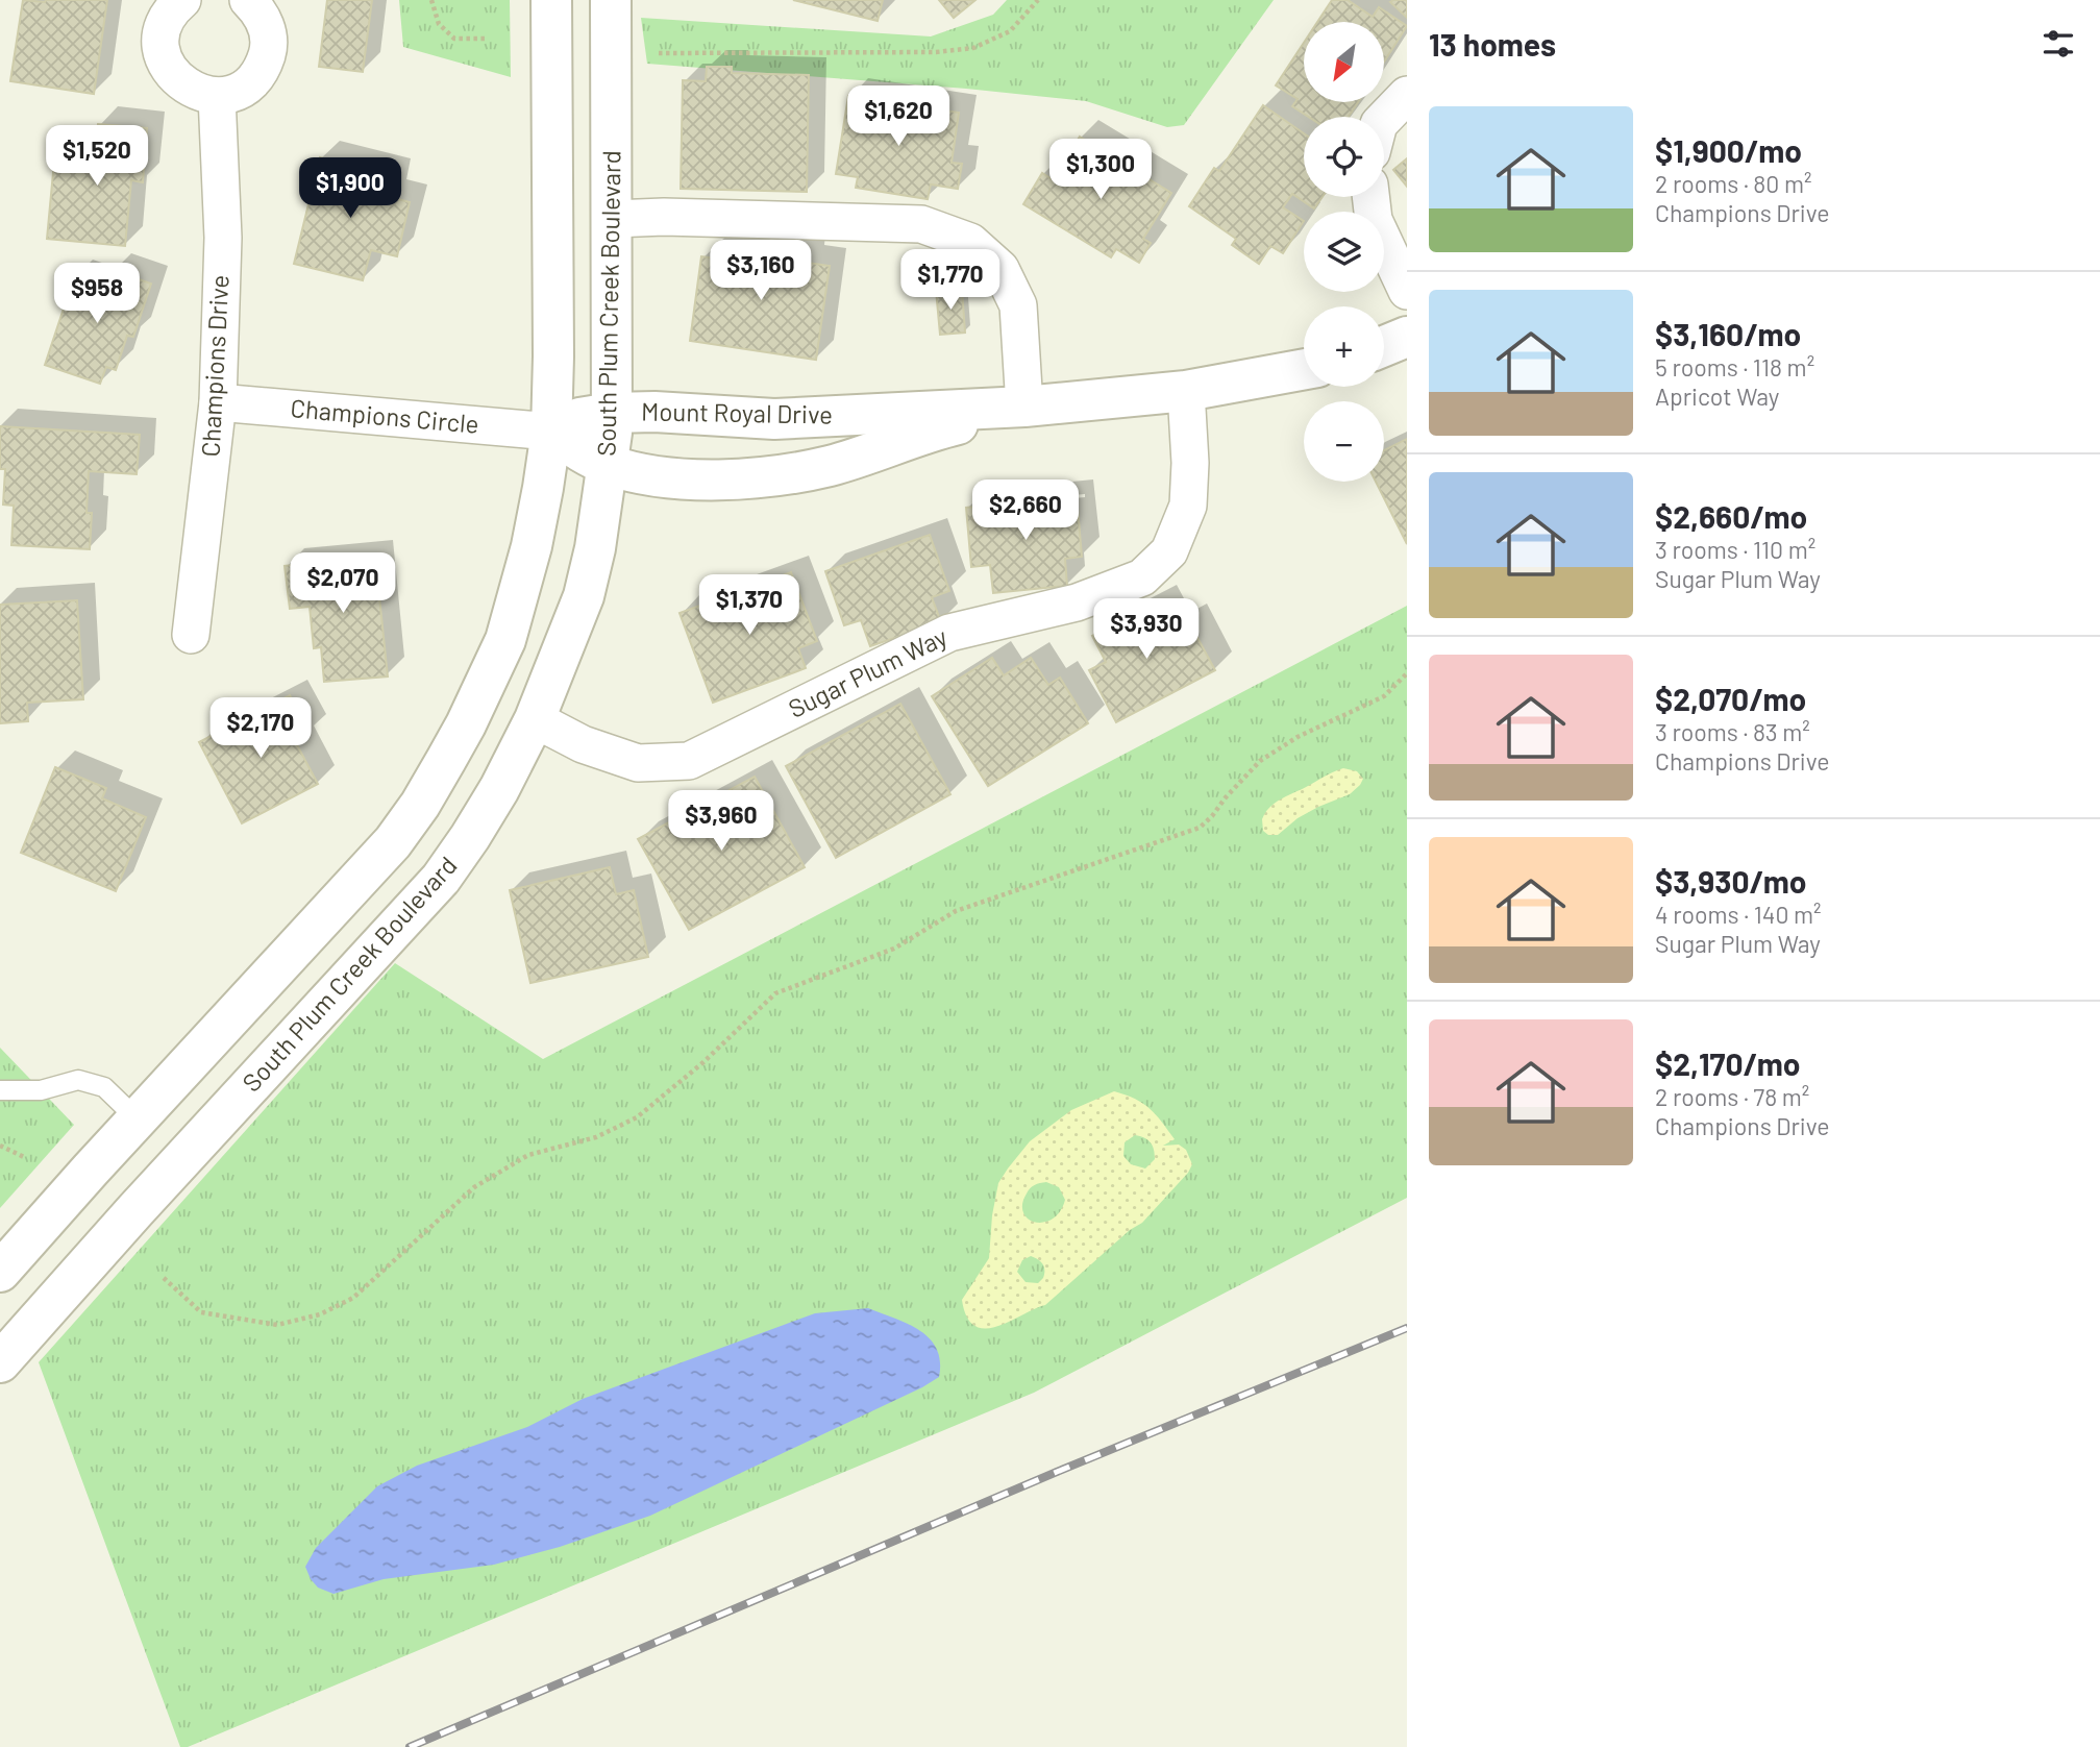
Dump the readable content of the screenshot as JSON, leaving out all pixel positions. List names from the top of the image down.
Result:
{
  "streets": {
    "street": [
      "South Plum Creek Boulevard",
      "Champions Drive",
      "Mount Royal Drive",
      "Champions Circle",
      "Sugar Plum Way"
    ]
  },
  "crossings": [
    ["South Plum Creek Boulevard", "Mount Royal Drive"],
    ["South Plum Creek Boulevard", "Sugar Plum Way"],
    ["Champions Drive", "Champions Circle"],
    ["Mount Royal Drive", "Champions Circle"],
    ["Mount Royal Drive", "Sugar Plum Way"]
  ],
  "north": "bottom left",
  "page": {
    "heading": "13 homes",
    "map_buttons": ["+", "−"],
    "price": [
      "$1,620",
      "$1,520",
      "$1,300",
      "$1,900",
      "$3,160",
      "$1,770",
      "$958",
      "$2,660",
      "$2,070",
      "$1,370",
      "$3,930",
      "$2,170",
      "$3,960"
    ],
    "list": [
      {
        "name": "$1,900/mo",
        "note": "2 rooms · 80 m² · Champions Drive"
      },
      {
        "name": "$3,160/mo",
        "note": "5 rooms · 118 m² · Apricot Way"
      },
      {
        "name": "$2,660/mo",
        "note": "3 rooms · 110 m² · Sugar Plum Way"
      },
      {
        "name": "$2,070/mo",
        "note": "3 rooms · 83 m² · Champions Drive"
      },
      {
        "name": "$3,930/mo",
        "note": "4 rooms · 140 m² · Sugar Plum Way"
      },
      {
        "name": "$2,170/mo",
        "note": "2 rooms · 78 m² · Champions Drive"
      }
    ]
  }
}
